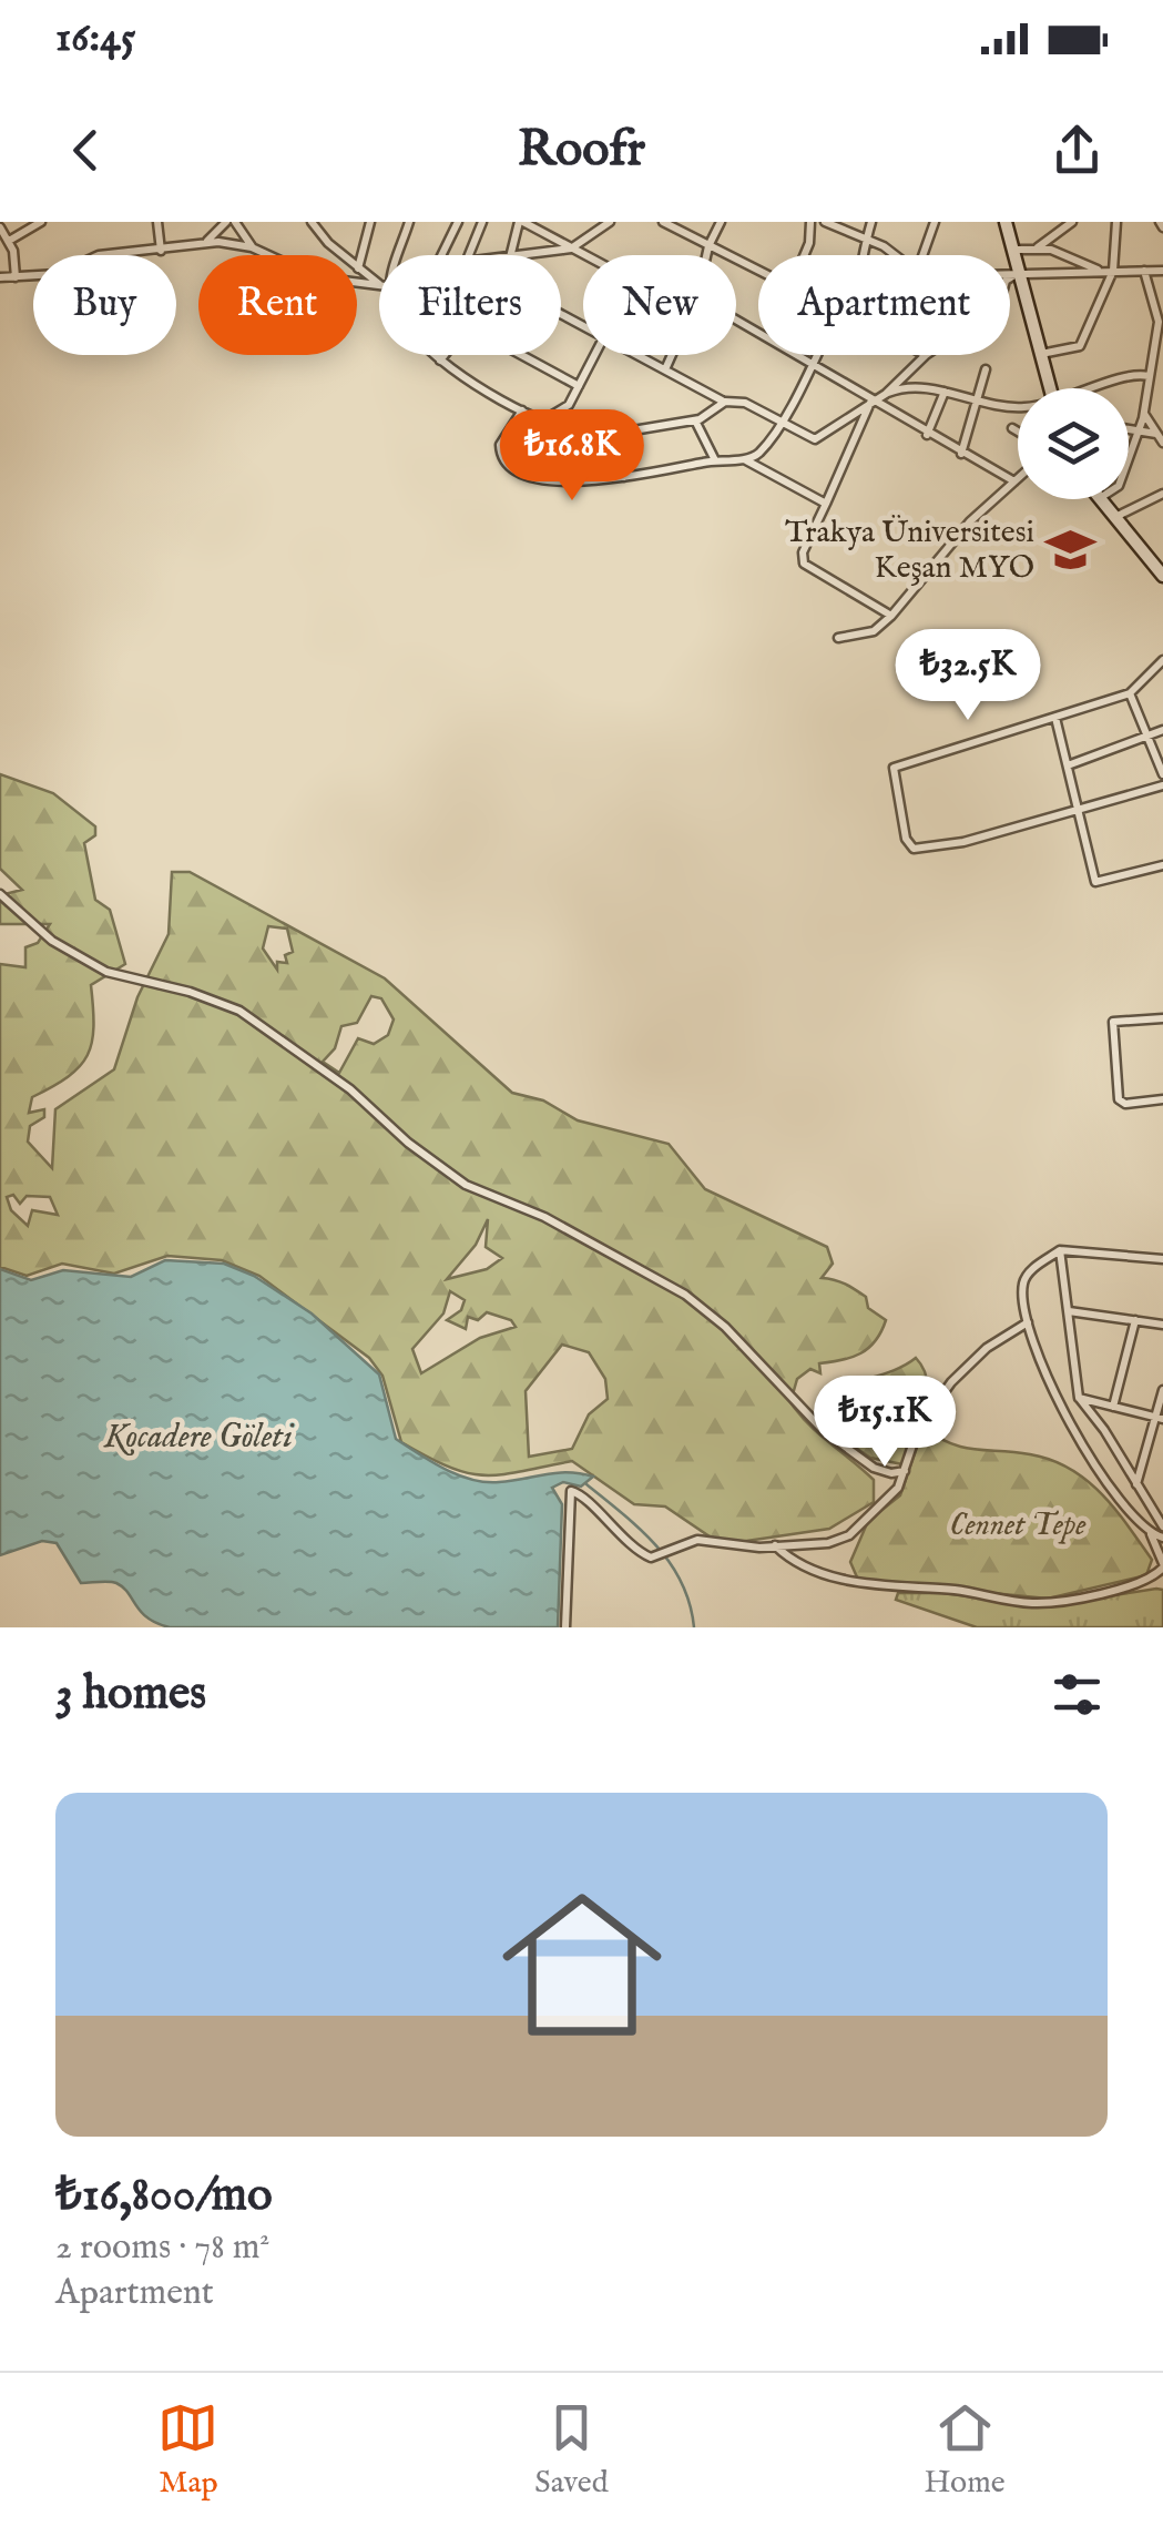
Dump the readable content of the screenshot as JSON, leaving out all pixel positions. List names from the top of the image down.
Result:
{
  "water": ["Kocadere Göleti"],
  "parks": ["Cennet Tepe"],
  "places": {
    "school or university": ["Trakya Üniversitesi Keşan MYO"]
  },
  "page": {
    "status": "16:45",
    "header": "Roofr",
    "chip": [
      "Buy",
      "Rent",
      "Filters",
      "New",
      "Apartment"
    ],
    "price": ["₺16.8K", "₺32.5K", "₺15.1K"],
    "heading": "3 homes",
    "list": [
      {
        "name": "₺16,800/mo",
        "note": "2 rooms · 78 m² · Apartment"
      }
    ],
    "tabs": ["Map", "Saved", "Home"]
  }
}
